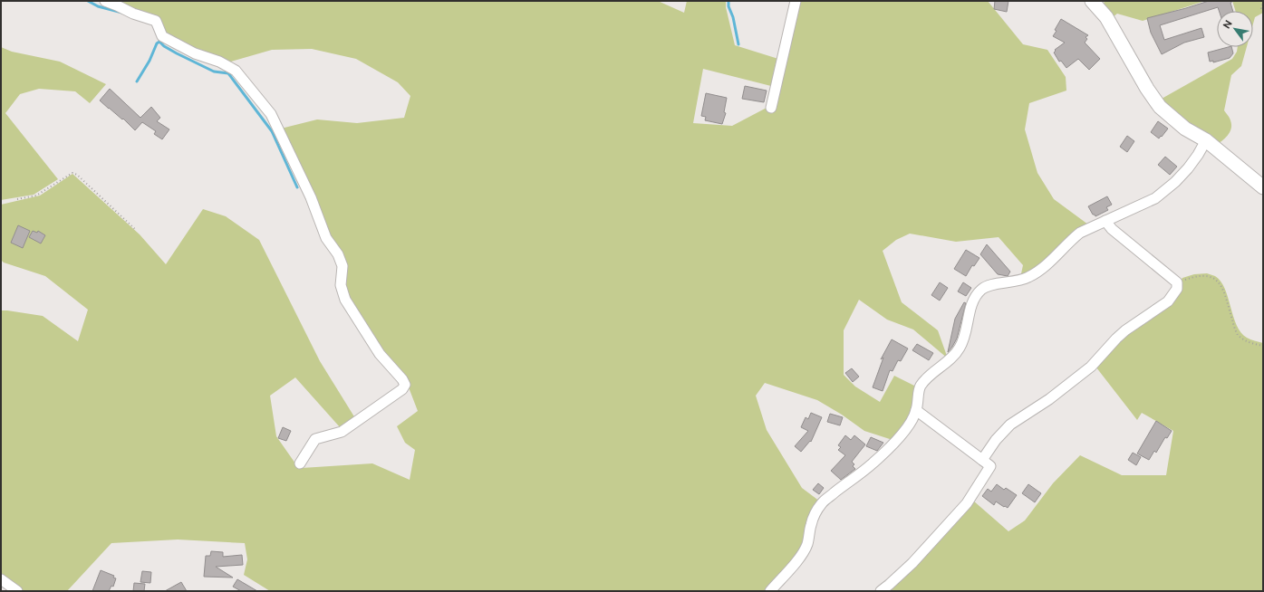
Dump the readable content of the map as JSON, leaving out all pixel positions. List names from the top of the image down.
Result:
{
  "north": "top left"
}
